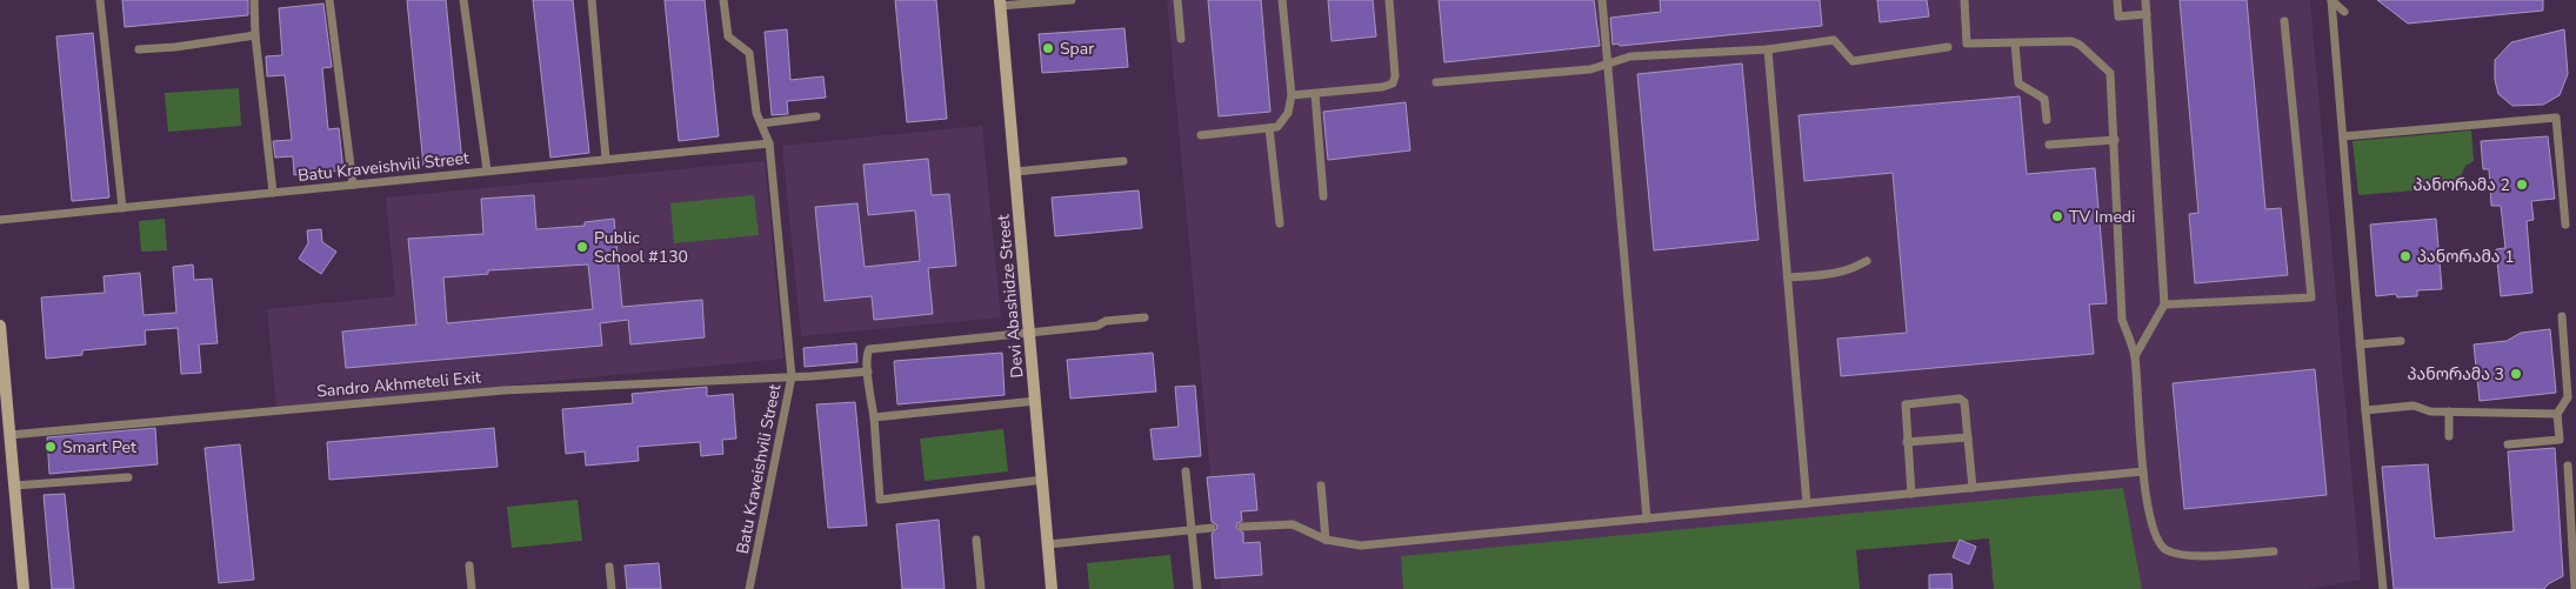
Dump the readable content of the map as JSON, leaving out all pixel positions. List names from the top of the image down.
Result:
{
  "streets": {
    "street": ["Devi Abashidze Street"],
    "lane": ["Batu Kraveishvili Street", "Sandro Akhmeteli Exit"]
  },
  "crossings": [
    ["Batu Kraveishvili Street", "Sandro Akhmeteli Exit"]
  ],
  "places": [
    "Spar",
    "პანორამა 2",
    "TV Imedi",
    "Public School #130",
    "პანორამა 1",
    "პანორამა 3",
    "Smart Pet"
  ]
}
